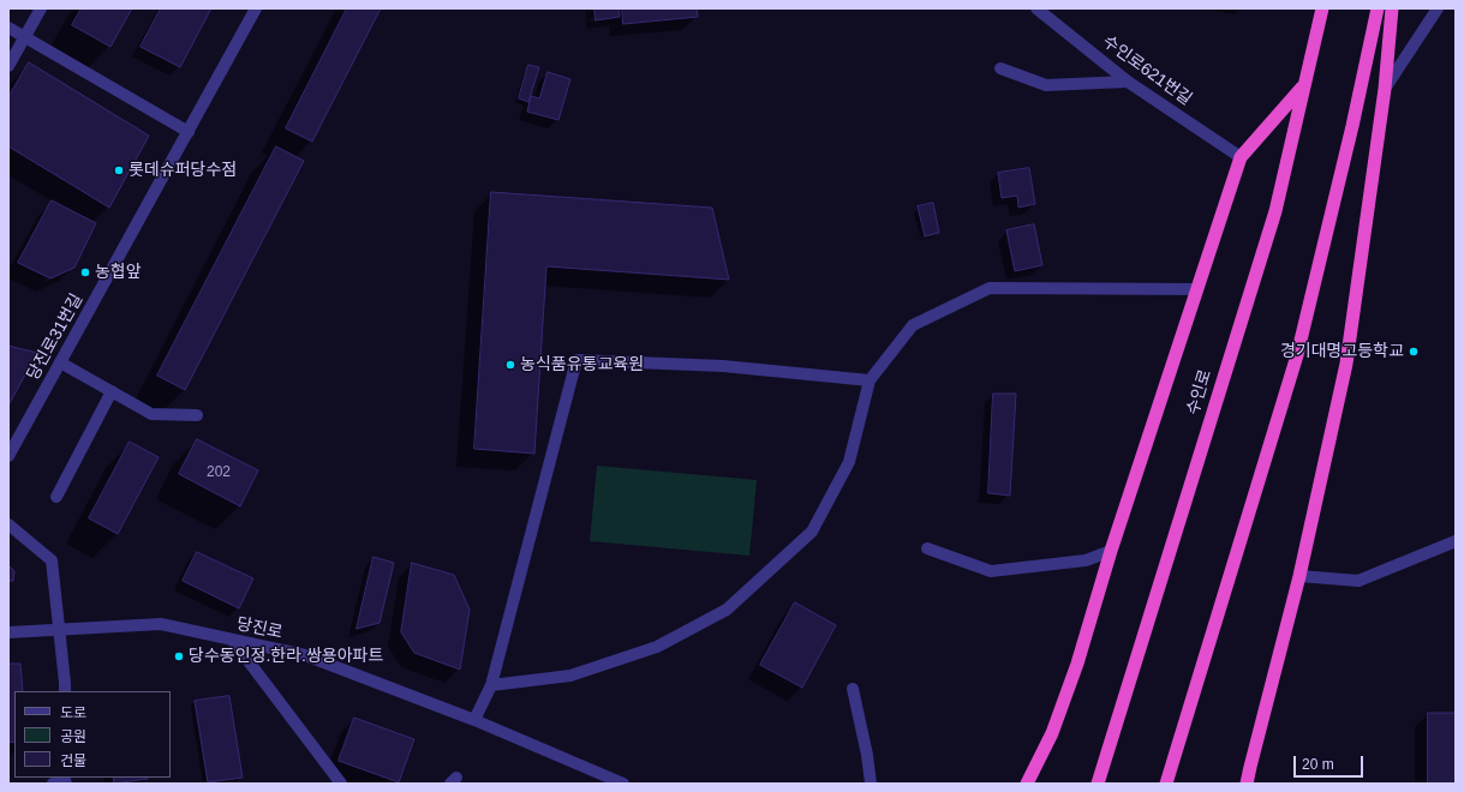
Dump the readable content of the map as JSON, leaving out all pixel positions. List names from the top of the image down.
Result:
{
  "streets": {
    "highway": ["수인로"],
    "street": ["수인로621번길", "당진로31번길", "당진로"]
  },
  "places": [
    "롯데슈퍼당수점",
    "농협앞",
    "경기대명고등학교",
    "농식품유통교육원",
    "당수동인정.한라.쌍용아파트"
  ],
  "house_numbers": ["202"],
  "legend": ["도로", "공원", "건물"],
  "scale_bar": "20 m"
}
